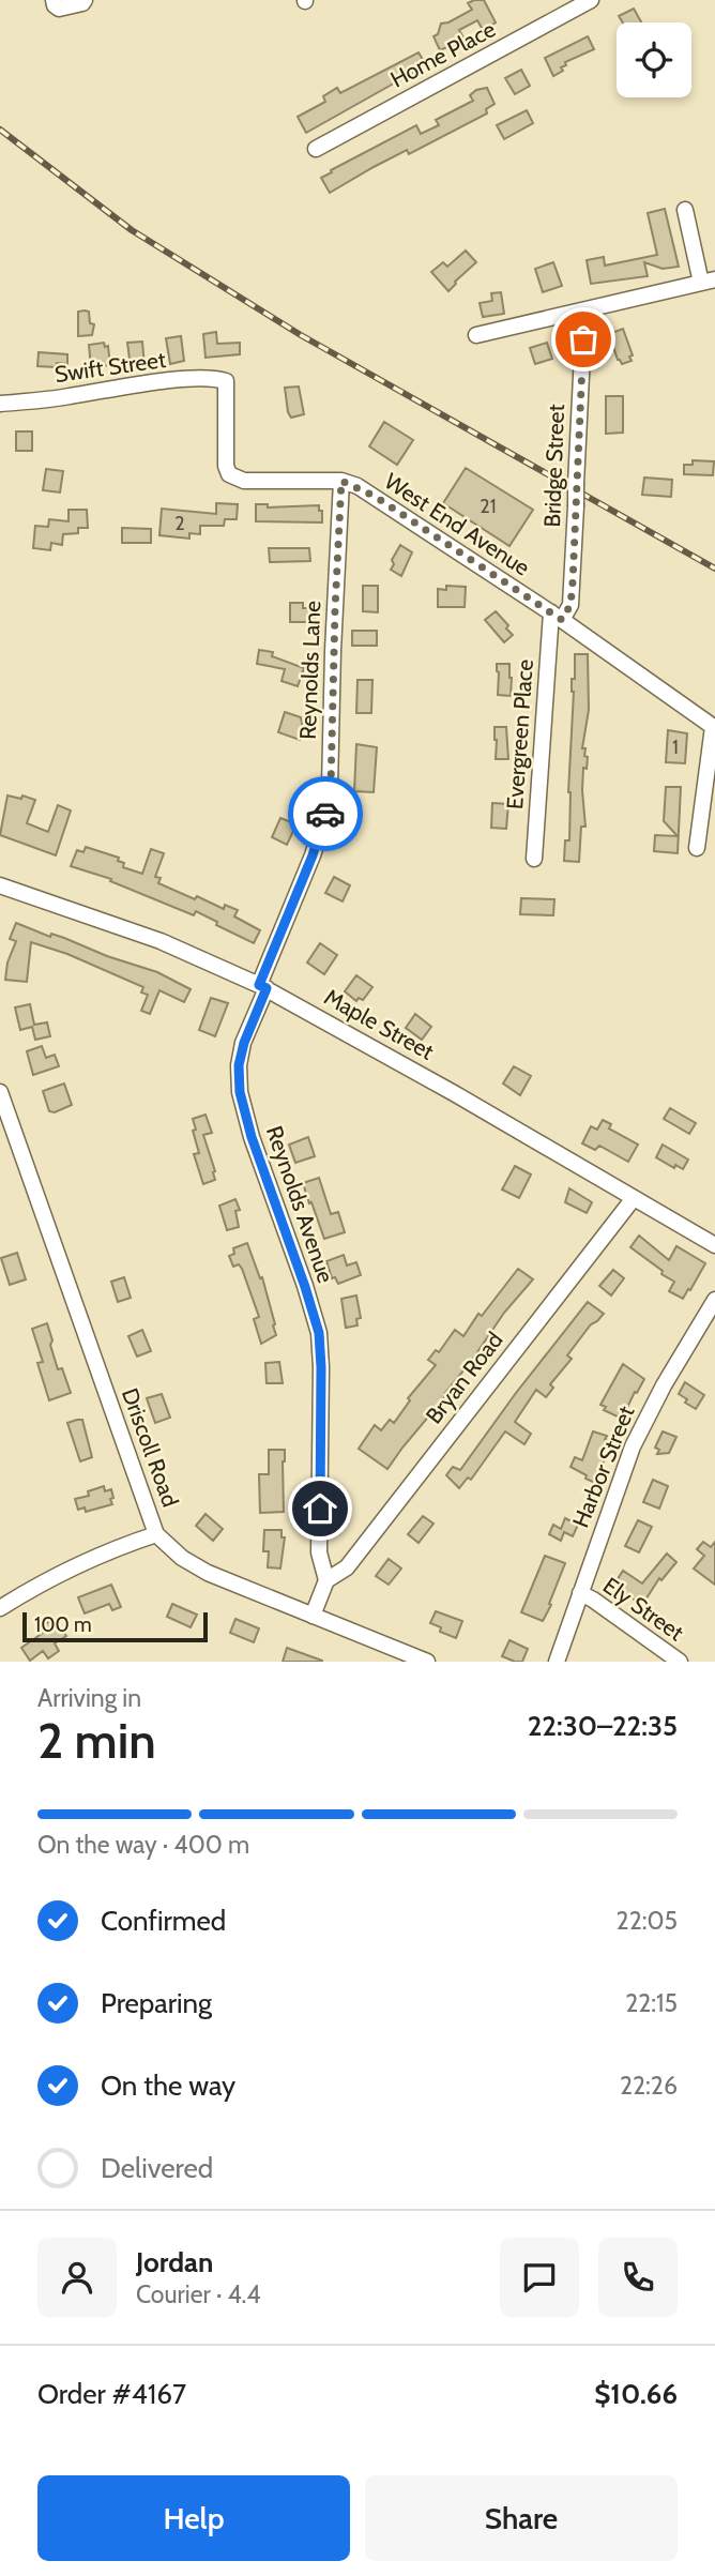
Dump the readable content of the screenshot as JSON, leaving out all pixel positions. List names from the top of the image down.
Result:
{
  "streets": {
    "street": [
      "Home Place",
      "Swift Street",
      "Bridge Street",
      "West End Avenue",
      "Reynolds Lane",
      "Evergreen Place",
      "Maple Street",
      "Reynolds Avenue",
      "Bryan Road",
      "Driscoll Road",
      "Harbor Street",
      "Ely Street"
    ]
  },
  "crossings": [
    ["Swift Street", "West End Avenue"],
    ["Bridge Street", "West End Avenue"],
    ["Bridge Street", "Evergreen Place"],
    ["West End Avenue", "Reynolds Lane"],
    ["West End Avenue", "Evergreen Place"],
    ["Reynolds Lane", "Maple Street"],
    ["Reynolds Lane", "Reynolds Avenue"],
    ["Maple Street", "Reynolds Avenue"],
    ["Maple Street", "Bryan Road"],
    ["Reynolds Avenue", "Bryan Road"],
    ["Harbor Street", "Ely Street"]
  ],
  "house_numbers": ["21", "2", "1"],
  "scale_bar": "100 m",
  "page": {
    "scale": "100 m",
    "heading": ["2 min", "Arriving in", "22:30–22:35"],
    "panel": [
      "Jordan",
      "Courier · 4.4",
      "Order #4167",
      "$10.66"
    ],
    "bar": "On the way · 400 m",
    "list": [
      ["Confirmed", "22:05"],
      ["Preparing", "22:15"],
      ["On the way", "22:26"],
      "Delivered"
    ],
    "buttons": ["Help", "Share"]
  }
}
